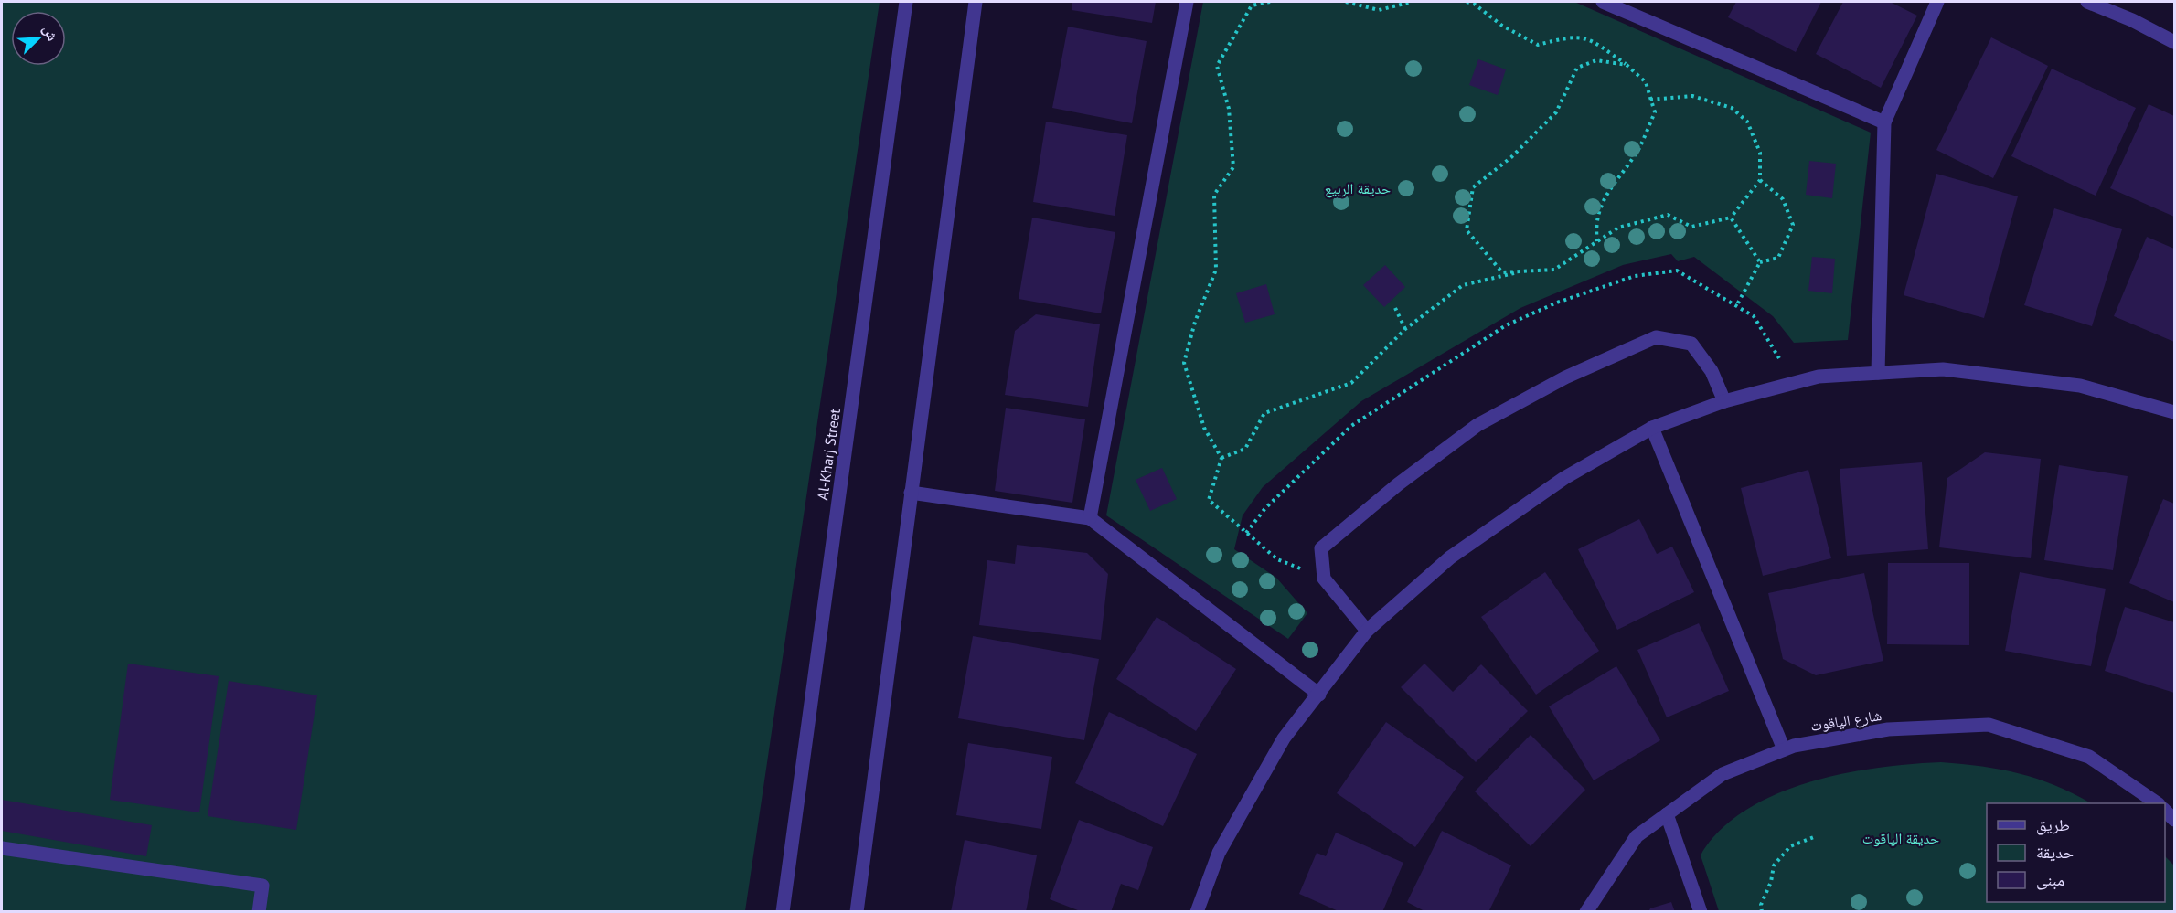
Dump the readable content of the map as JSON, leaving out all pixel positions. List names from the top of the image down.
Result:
{
  "streets": {
    "street": ["Al-Kharj Street", "شارع الياقوت"]
  },
  "parks": ["حديقة الربيع", "حديقة الياقوت"],
  "legend": ["طريق", "حديقة", "مبنى"],
  "north": "top right"
}
